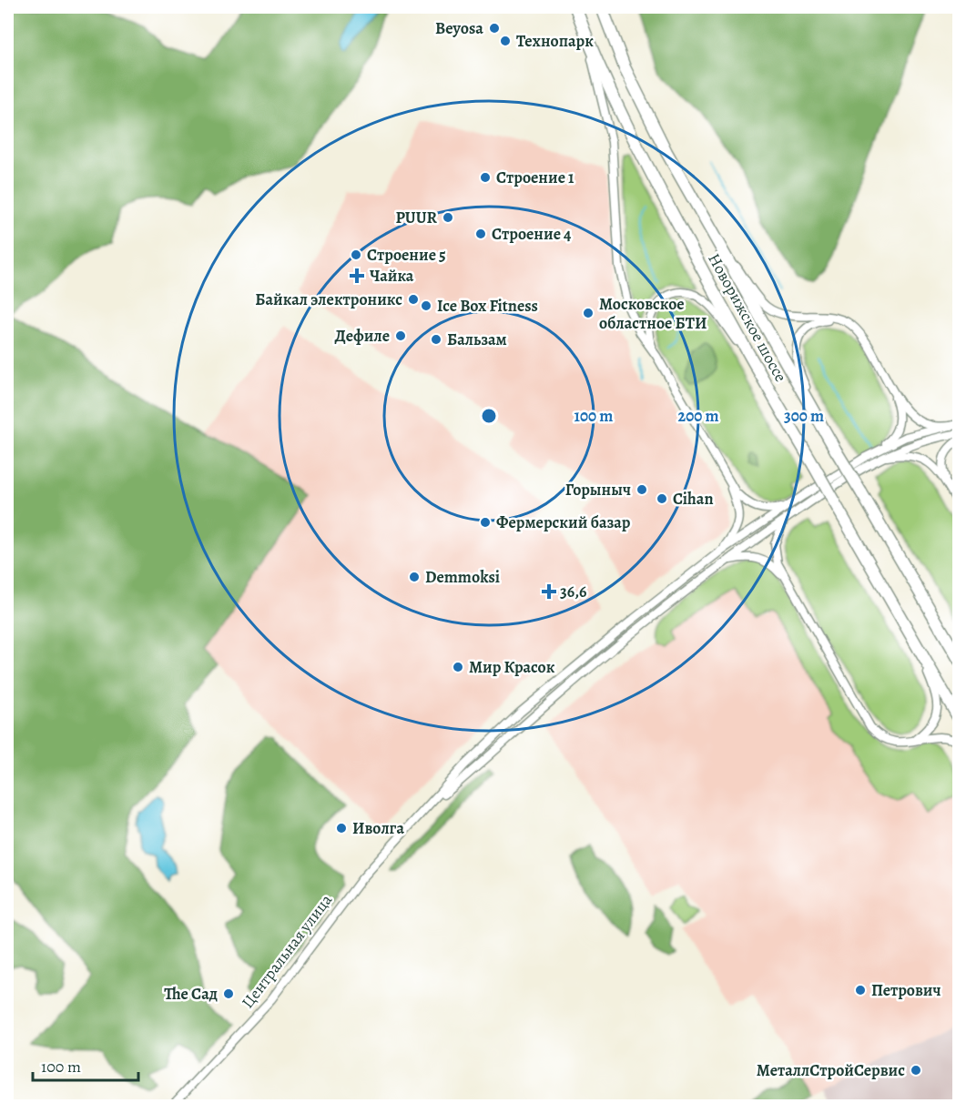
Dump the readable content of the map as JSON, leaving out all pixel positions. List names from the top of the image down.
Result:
{
  "streets": {
    "highway": ["Новорижское шоссе"],
    "street": ["Центральная улица"]
  },
  "places": {
    "other": [
      "Beyosa",
      "Технопарк",
      "Строение 1",
      "PUUR",
      "Строение 4",
      "Строение 5",
      "Байкал электроникс",
      "Ice Box Fitness",
      "Московское областное БТИ",
      "Дефиле",
      "Бальзам",
      "Горыныч",
      "Cihan",
      "Фермерский базар",
      "Demmoksi",
      "Мир Красок",
      "Иволга",
      "Петрович",
      "The Сад",
      "МеталлСтройСервис"
    ],
    "health": ["Чайка", "36,6"]
  },
  "scale_bar": "100 m",
  "rings": ["100 m", "200 m", "300 m"]
}
